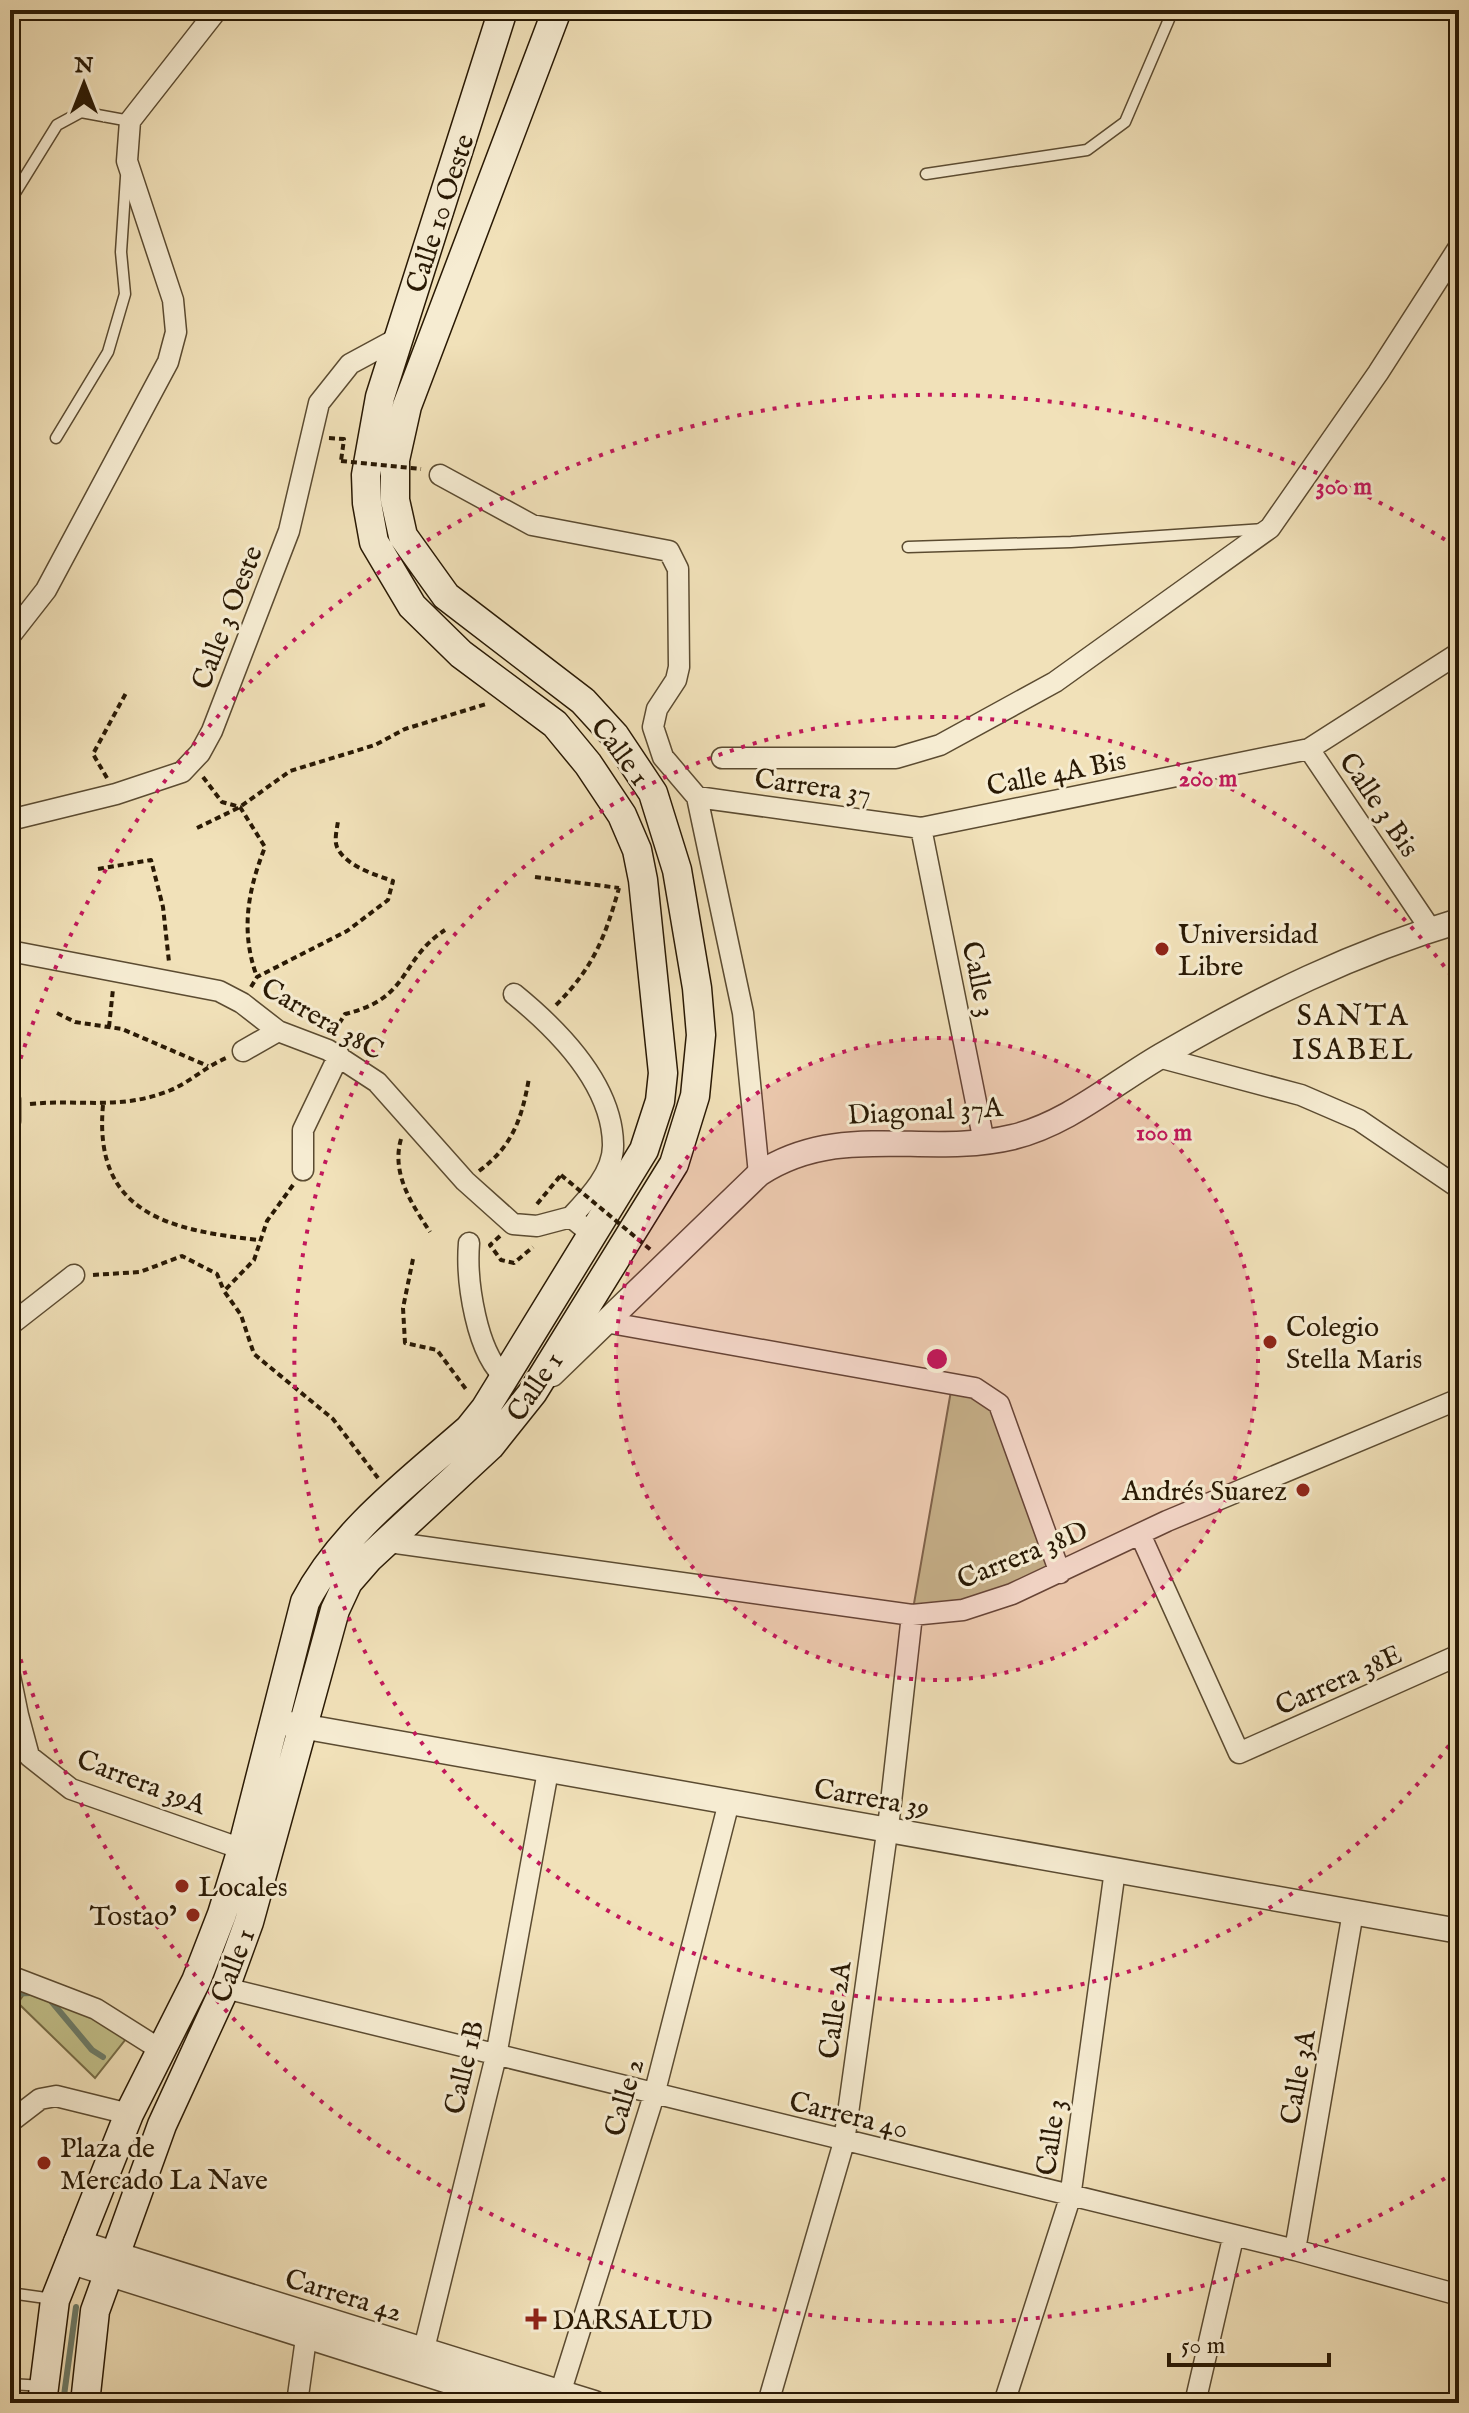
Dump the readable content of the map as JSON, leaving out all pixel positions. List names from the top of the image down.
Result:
{
  "streets": {
    "main road": ["Calle 10 Oeste", "Calle 1"],
    "street": [
      "Calle 3 Oeste",
      "Calle 4A Bis",
      "Carrera 37",
      "Calle 3 Bis",
      "Calle 3",
      "Carrera 38C",
      "Diagonal 37A",
      "Carrera 38D",
      "Carrera 38E",
      "Carrera 39A",
      "Carrera 39",
      "Calle 2A",
      "Calle 1B",
      "Calle 3A",
      "Calle 2",
      "Carrera 40",
      "Carrera 42"
    ]
  },
  "crossings": [
    ["Calle 10 Oeste", "Calle 3 Oeste"],
    ["Calle 10 Oeste", "Calle 1"],
    ["Calle 1", "Diagonal 37A"],
    ["Calle 1", "Carrera 38D"],
    ["Calle 1", "Carrera 39A"],
    ["Calle 1", "Carrera 39"],
    ["Calle 1", "Carrera 40"],
    ["Calle 1", "Carrera 42"],
    ["Calle 4A Bis", "Carrera 37"],
    ["Calle 4A Bis", "Calle 3 Bis"],
    ["Calle 4A Bis", "Calle 3"],
    ["Carrera 37", "Calle 3"],
    ["Calle 3 Bis", "Diagonal 37A"],
    ["Calle 3", "Diagonal 37A"],
    ["Calle 3", "Carrera 39"],
    ["Calle 3", "Carrera 40"],
    ["Carrera 38D", "Carrera 38E"],
    ["Carrera 38D", "Calle 2A"],
    ["Carrera 39", "Calle 2A"],
    ["Carrera 39", "Calle 1B"],
    ["Carrera 39", "Calle 3A"],
    ["Carrera 39", "Calle 2"],
    ["Calle 2A", "Carrera 40"],
    ["Calle 1B", "Carrera 40"],
    ["Calle 1B", "Carrera 42"],
    ["Calle 3A", "Carrera 40"],
    ["Calle 2", "Carrera 40"],
    ["Calle 2", "Carrera 42"]
  ],
  "districts": ["SANTA ISABEL"],
  "places": {
    "other": [
      "Universidad Libre",
      "Colegio Stella Maris",
      "Andrés Suarez",
      "Locales",
      "Tostao’",
      "Plaza de Mercado La Nave"
    ],
    "health": ["DARSALUD"]
  },
  "scale_bar": "50 m",
  "north": "top",
  "rings": ["300 m", "200 m", "100 m"]
}
